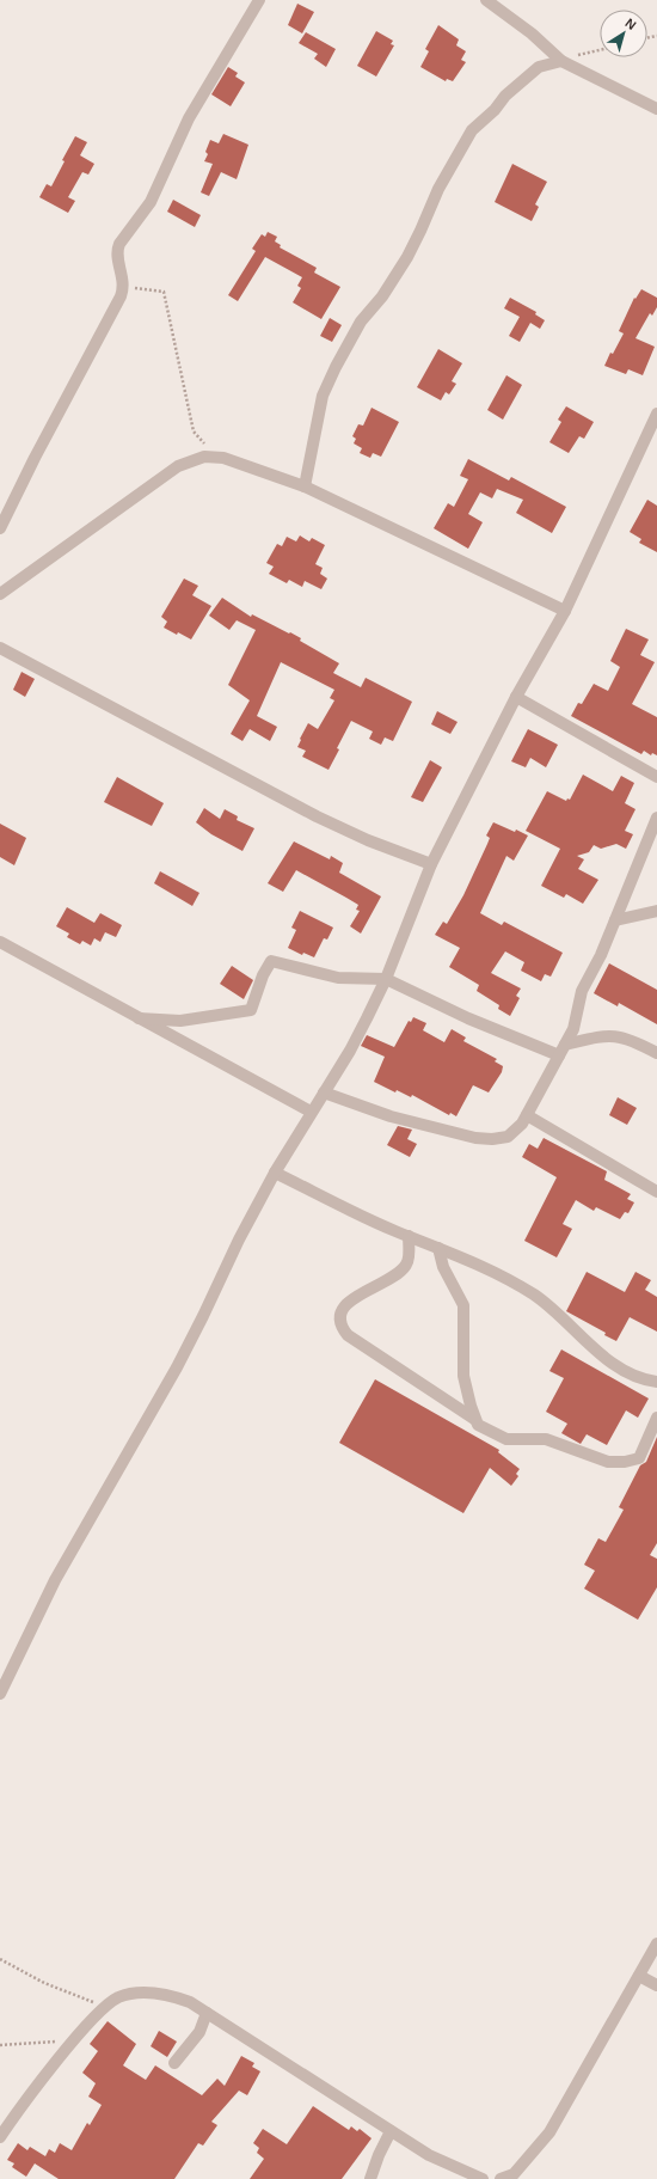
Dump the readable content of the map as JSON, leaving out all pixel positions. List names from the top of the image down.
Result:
{
  "north": "top right"
}
